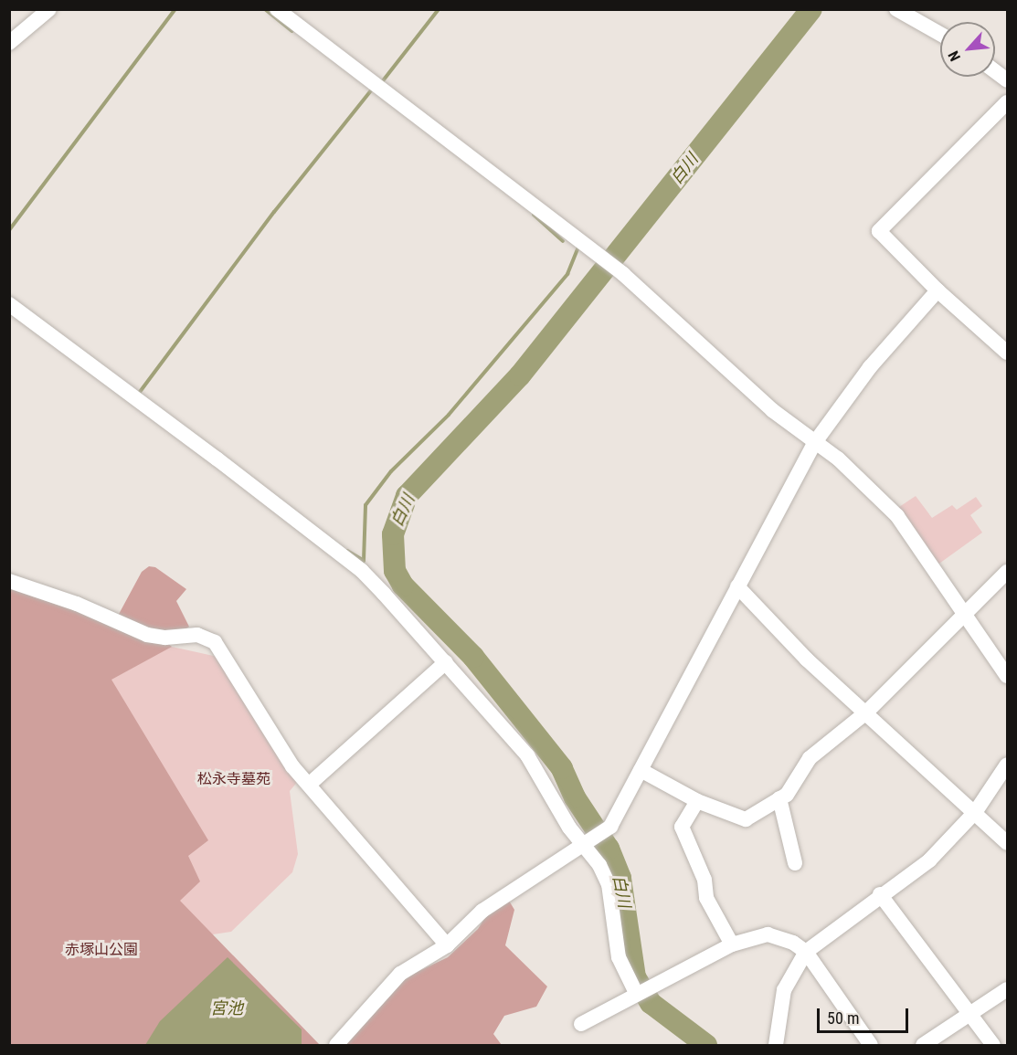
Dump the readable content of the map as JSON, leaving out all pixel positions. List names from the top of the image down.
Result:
{
  "water": ["白川", "宮池"],
  "parks": ["松永寺墓苑", "赤塚山公園"],
  "scale_bar": "50 m",
  "north": "bottom left"
}
